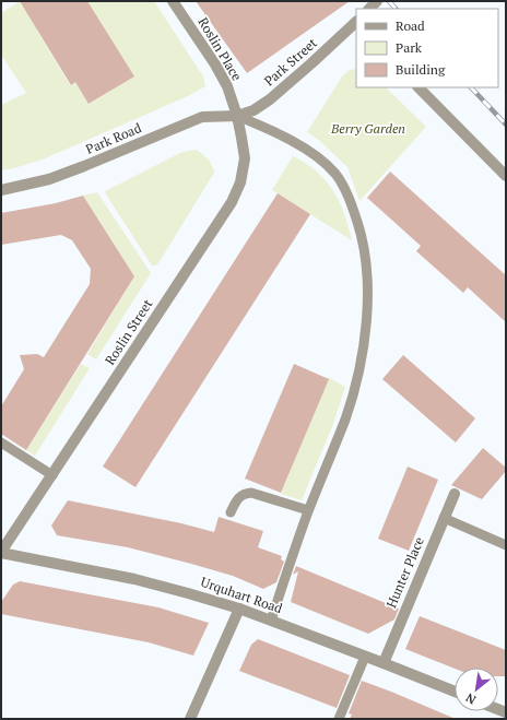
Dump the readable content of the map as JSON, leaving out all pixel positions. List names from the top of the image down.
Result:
{
  "streets": {
    "street": [
      "Roslin Place",
      "Park Street",
      "Park Road",
      "Roslin Street",
      "Hunter Place",
      "Urquhart Road"
    ]
  },
  "crossings": [
    ["Roslin Place", "Park Street"],
    ["Roslin Place", "Park Road"],
    ["Roslin Place", "Roslin Street"],
    ["Park Street", "Park Road"],
    ["Park Street", "Roslin Street"],
    ["Park Road", "Roslin Street"],
    ["Roslin Street", "Urquhart Road"],
    ["Hunter Place", "Urquhart Road"]
  ],
  "parks": ["Berry Garden"],
  "legend": ["Road", "Park", "Building"],
  "north": "bottom left"
}
